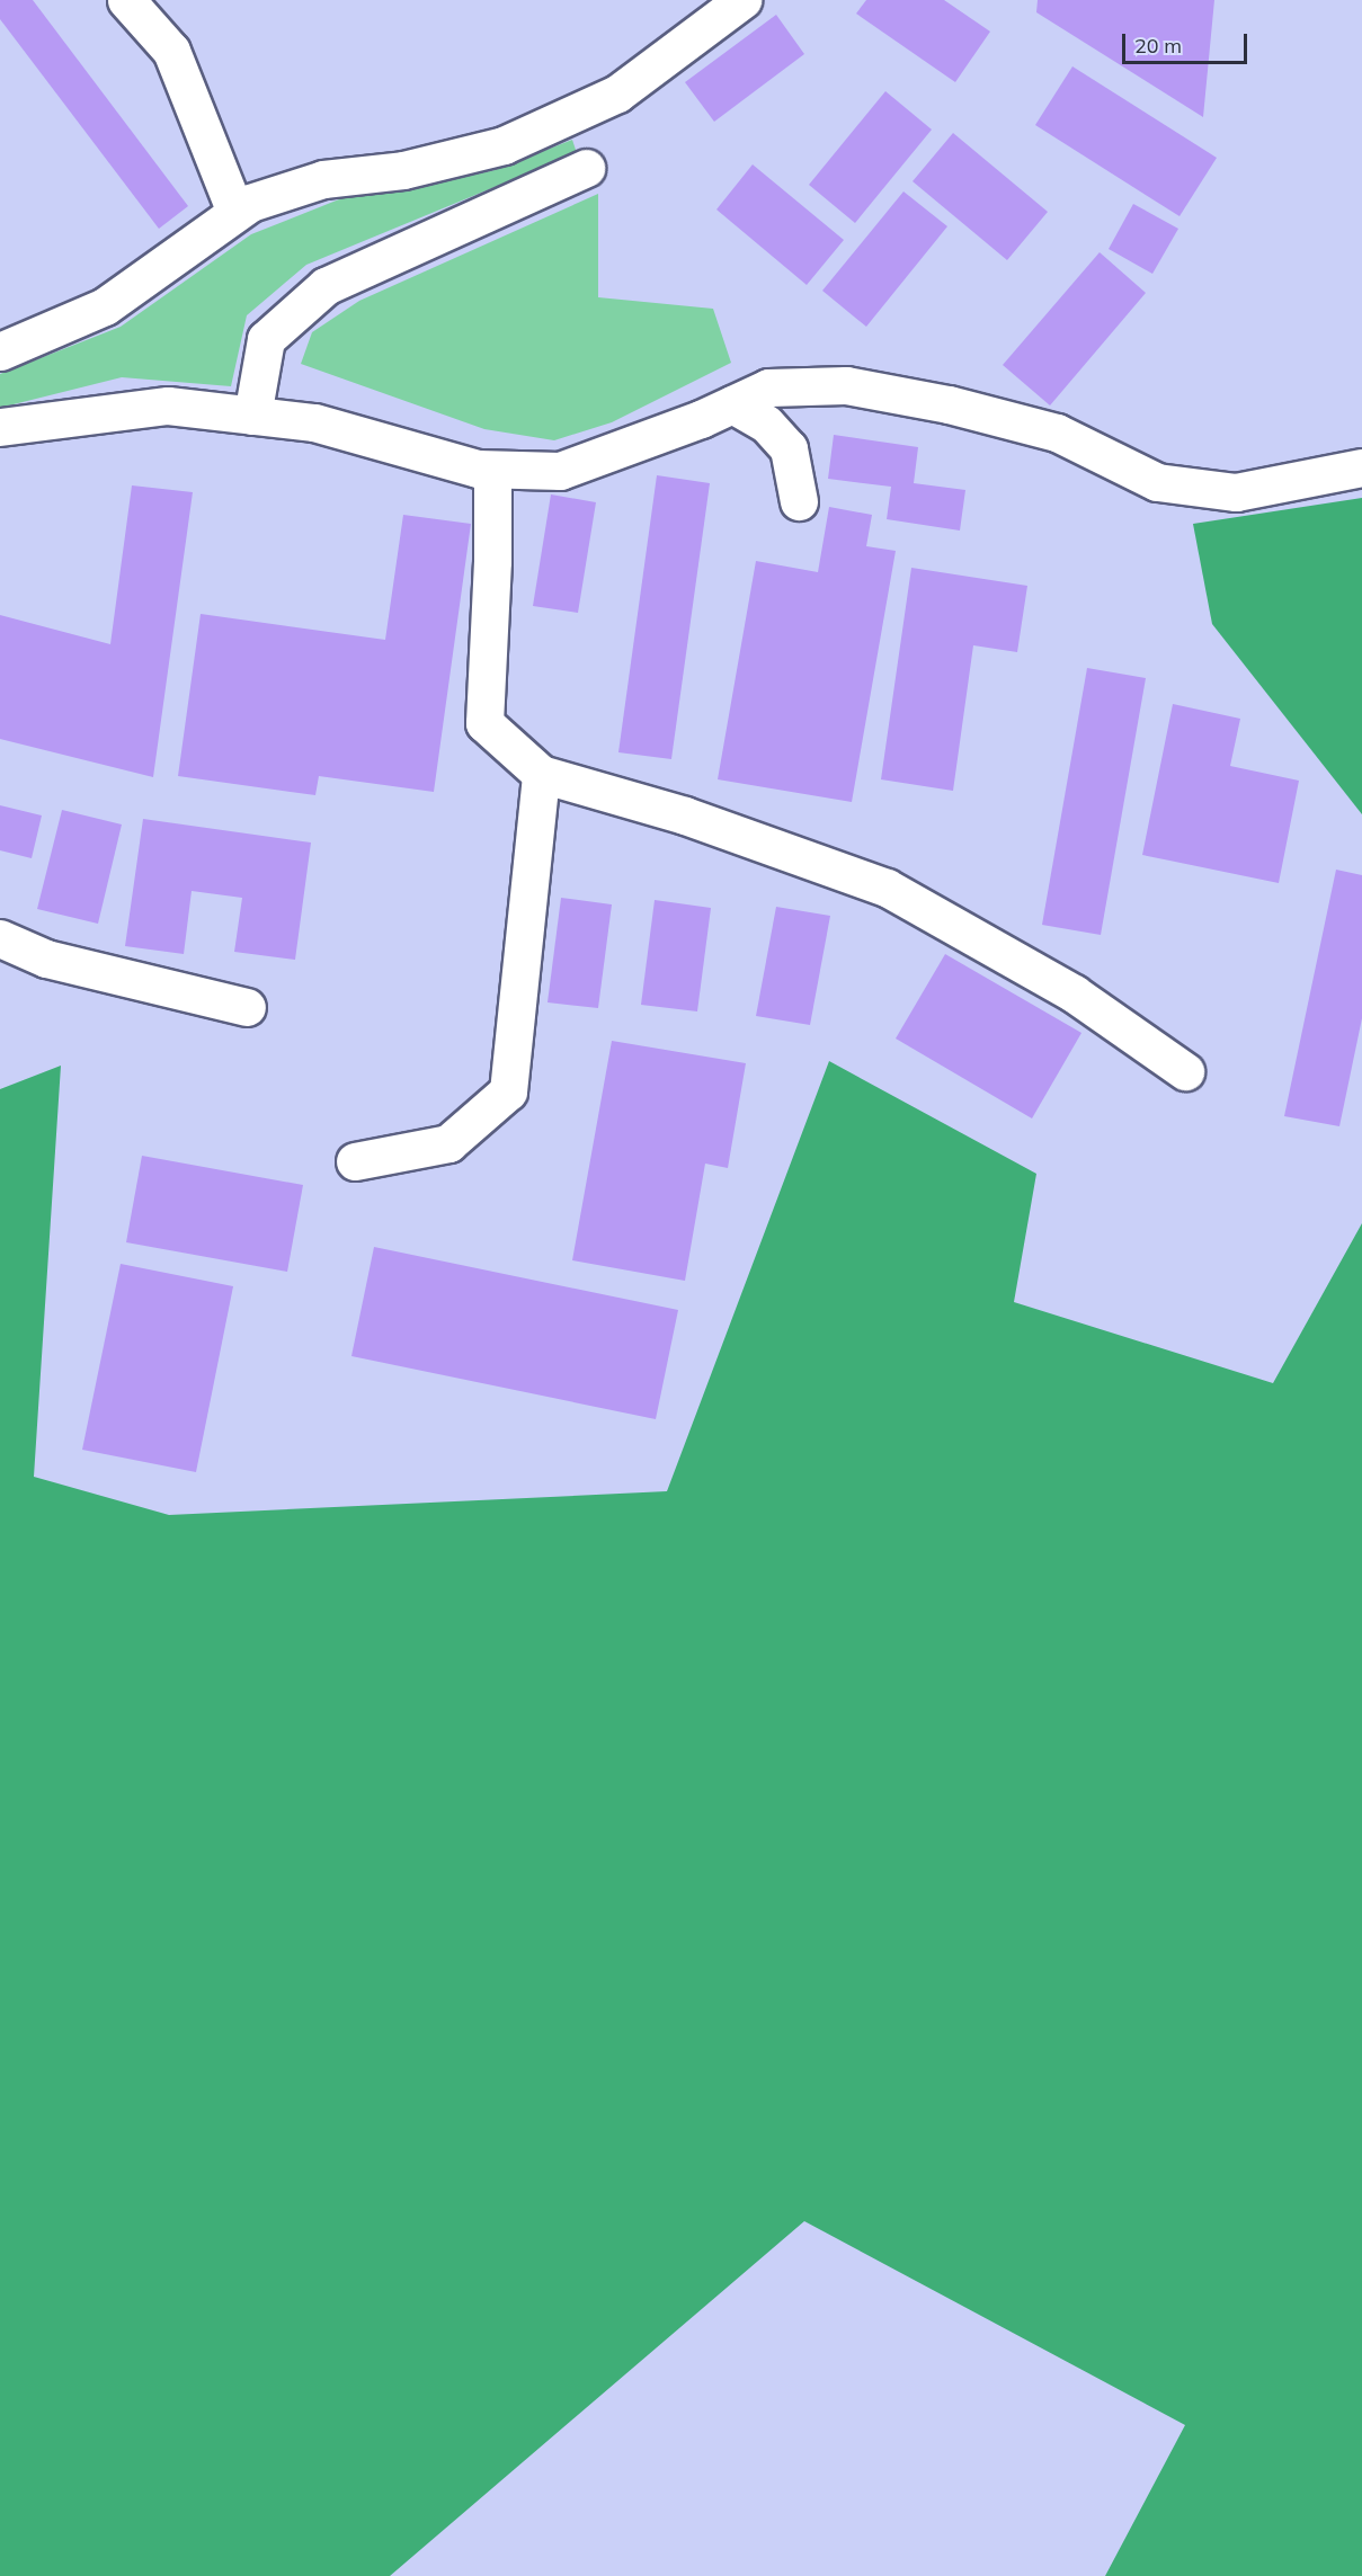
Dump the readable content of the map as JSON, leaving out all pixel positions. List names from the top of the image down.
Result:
{
  "scale_bar": "20 m"
}
